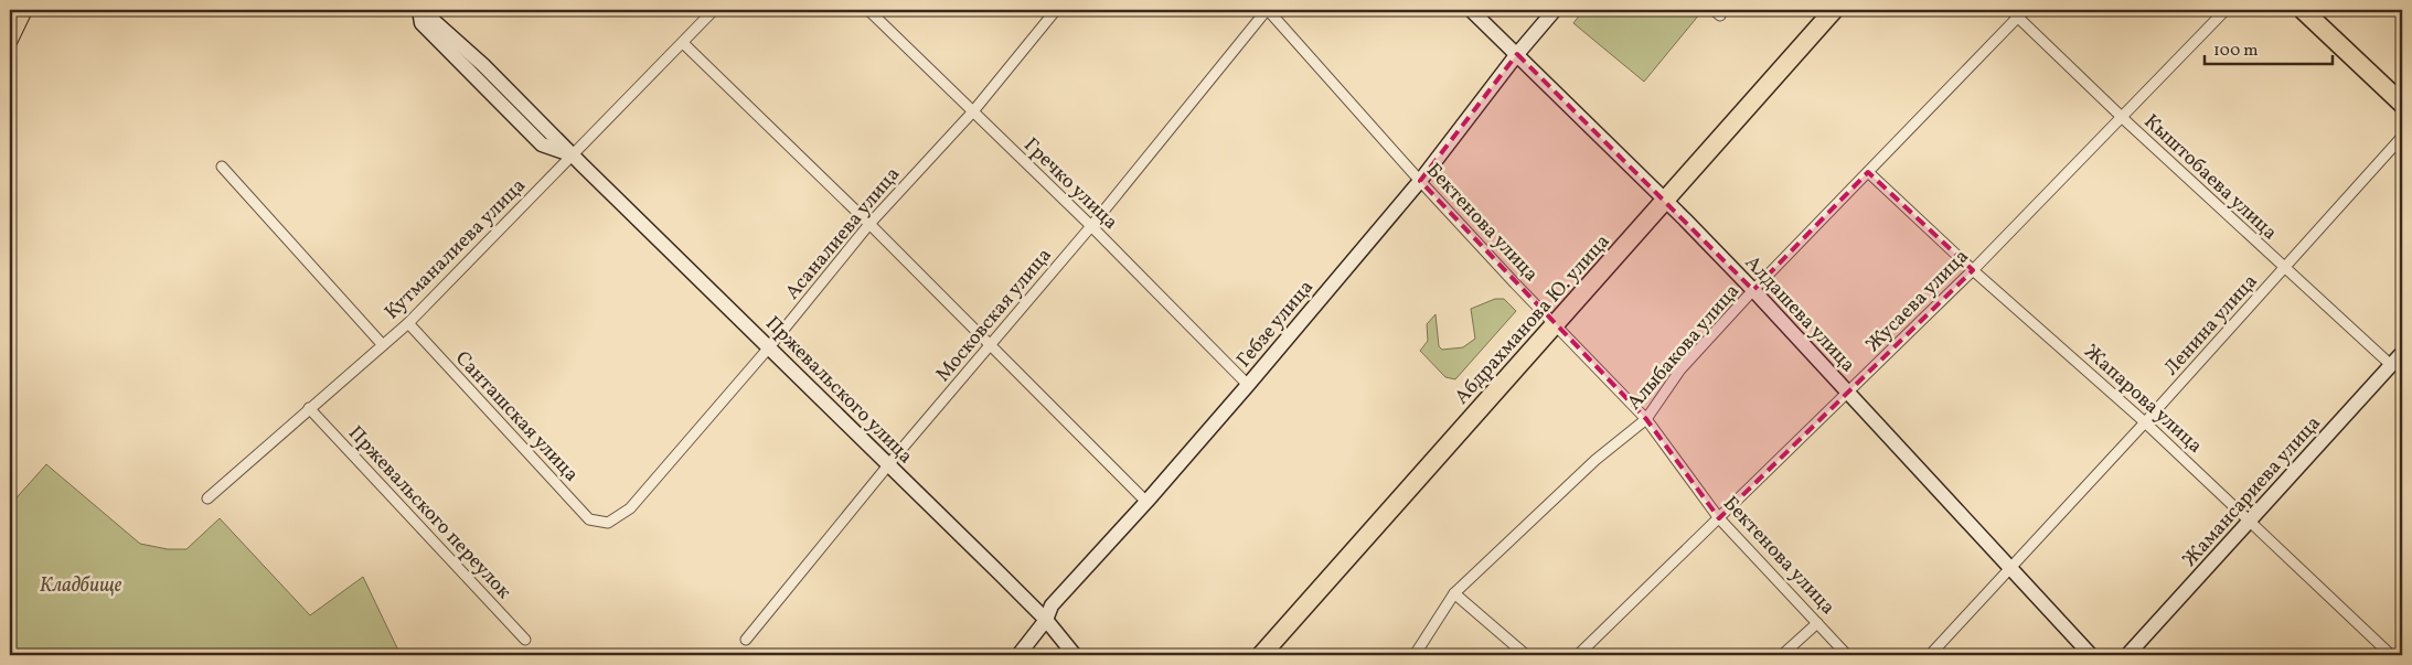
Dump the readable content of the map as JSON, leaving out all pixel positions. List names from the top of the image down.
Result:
{
  "streets": {
    "highway": ["Абдрахманова Ю. улица"],
    "main road": [
      "Алдашева улица",
      "Гебзе улица",
      "Пржевальского улица",
      "Жамансариева улица"
    ],
    "street": [
      "Кыштобаева улица",
      "Гречко улица",
      "Бектенова улица",
      "Асаналиева улица",
      "Кутманалиева улица",
      "Жусаева улица",
      "Московская улица",
      "Ленина улица",
      "Алыбакова улица",
      "Жапарова улица",
      "Санташская улица",
      "Пржевальского переулок"
    ]
  },
  "crossings": [
    ["Кыштобаева улица", "Жусаева улица"],
    ["Кыштобаева улица", "Ленина улица"],
    ["Кыштобаева улица", "Алыбакова улица"],
    ["Кыштобаева улица", "Жамансариева улица"],
    ["Гречко улица", "Асаналиева улица"],
    ["Гречко улица", "Московская улица"],
    ["Гречко улица", "Гебзе улица"],
    ["Бектенова улица", "Жусаева улица"],
    ["Бектенова улица", "Московская улица"],
    ["Бектенова улица", "Абдрахманова Ю. улица"],
    ["Бектенова улица", "Гебзе улица"],
    ["Бектенова улица", "Алыбакова улица"],
    ["Асаналиева улица", "Пржевальского улица"],
    ["Асаналиева улица", "Санташская улица"],
    ["Кутманалиева улица", "Пржевальского улица"],
    ["Кутманалиева улица", "Санташская улица"],
    ["Кутманалиева улица", "Пржевальского переулок"],
    ["Жусаева улица", "Алдашева улица"],
    ["Жусаева улица", "Жапарова улица"],
    ["Алдашева улица", "Абдрахманова Ю. улица"],
    ["Алдашева улица", "Гебзе улица"],
    ["Алдашева улица", "Ленина улица"],
    ["Алдашева улица", "Алыбакова улица"],
    ["Московская улица", "Пржевальского улица"],
    ["Гебзе улица", "Пржевальского улица"],
    ["Ленина улица", "Жапарова улица"],
    ["Алыбакова улица", "Жапарова улица"],
    ["Жапарова улица", "Жамансариева улица"]
  ],
  "parks": ["Кладбище"],
  "scale_bar": "100 m"
}
